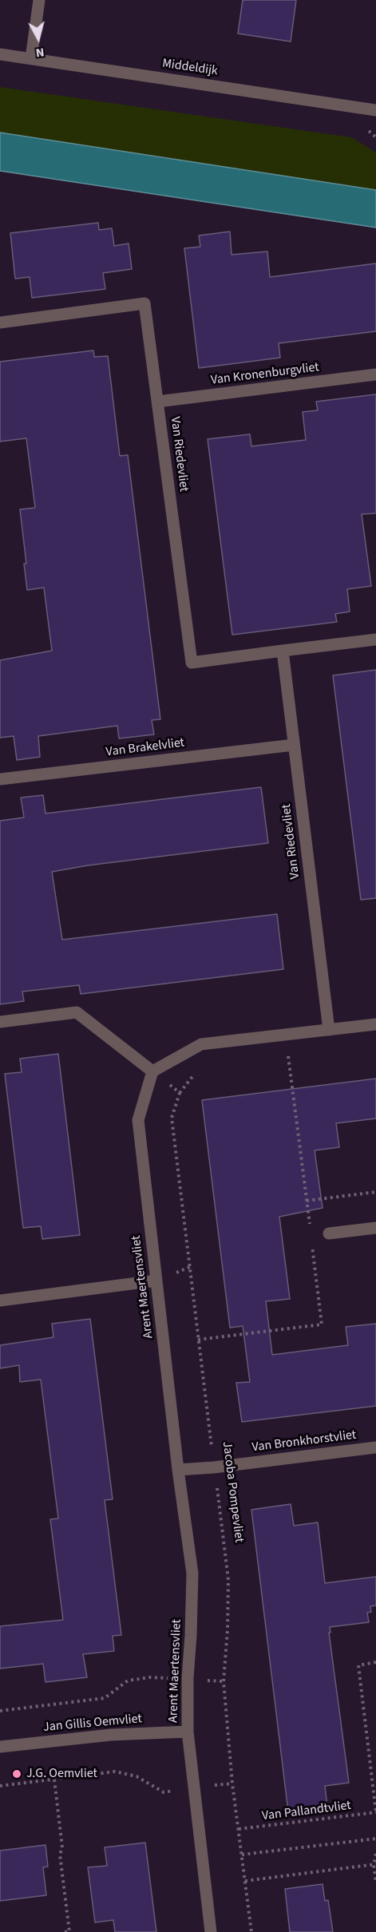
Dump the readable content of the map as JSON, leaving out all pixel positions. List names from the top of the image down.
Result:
{
  "streets": {
    "street": [
      "Middeldijk",
      "Van Kronenburgvliet",
      "Van Riedevliet",
      "Van Brakelvliet",
      "Arent Maertensvliet",
      "Van Bronkhorstvliet",
      "Jan Gillis Oemvliet"
    ],
    "path": ["Jacoba Pompevliet", "Van Pallandtvliet"]
  },
  "crossings": [
    ["Van Kronenburgvliet", "Van Riedevliet"],
    ["Van Riedevliet", "Van Brakelvliet"],
    ["Arent Maertensvliet", "Van Bronkhorstvliet"],
    ["Arent Maertensvliet", "Jacoba Pompevliet"],
    ["Arent Maertensvliet", "Jan Gillis Oemvliet"],
    ["Van Bronkhorstvliet", "Jacoba Pompevliet"],
    ["Jacoba Pompevliet", "Jan Gillis Oemvliet"],
    ["Jacoba Pompevliet", "Van Pallandtvliet"]
  ],
  "places": ["J.G. Oemvliet"],
  "north": "bottom"
}
